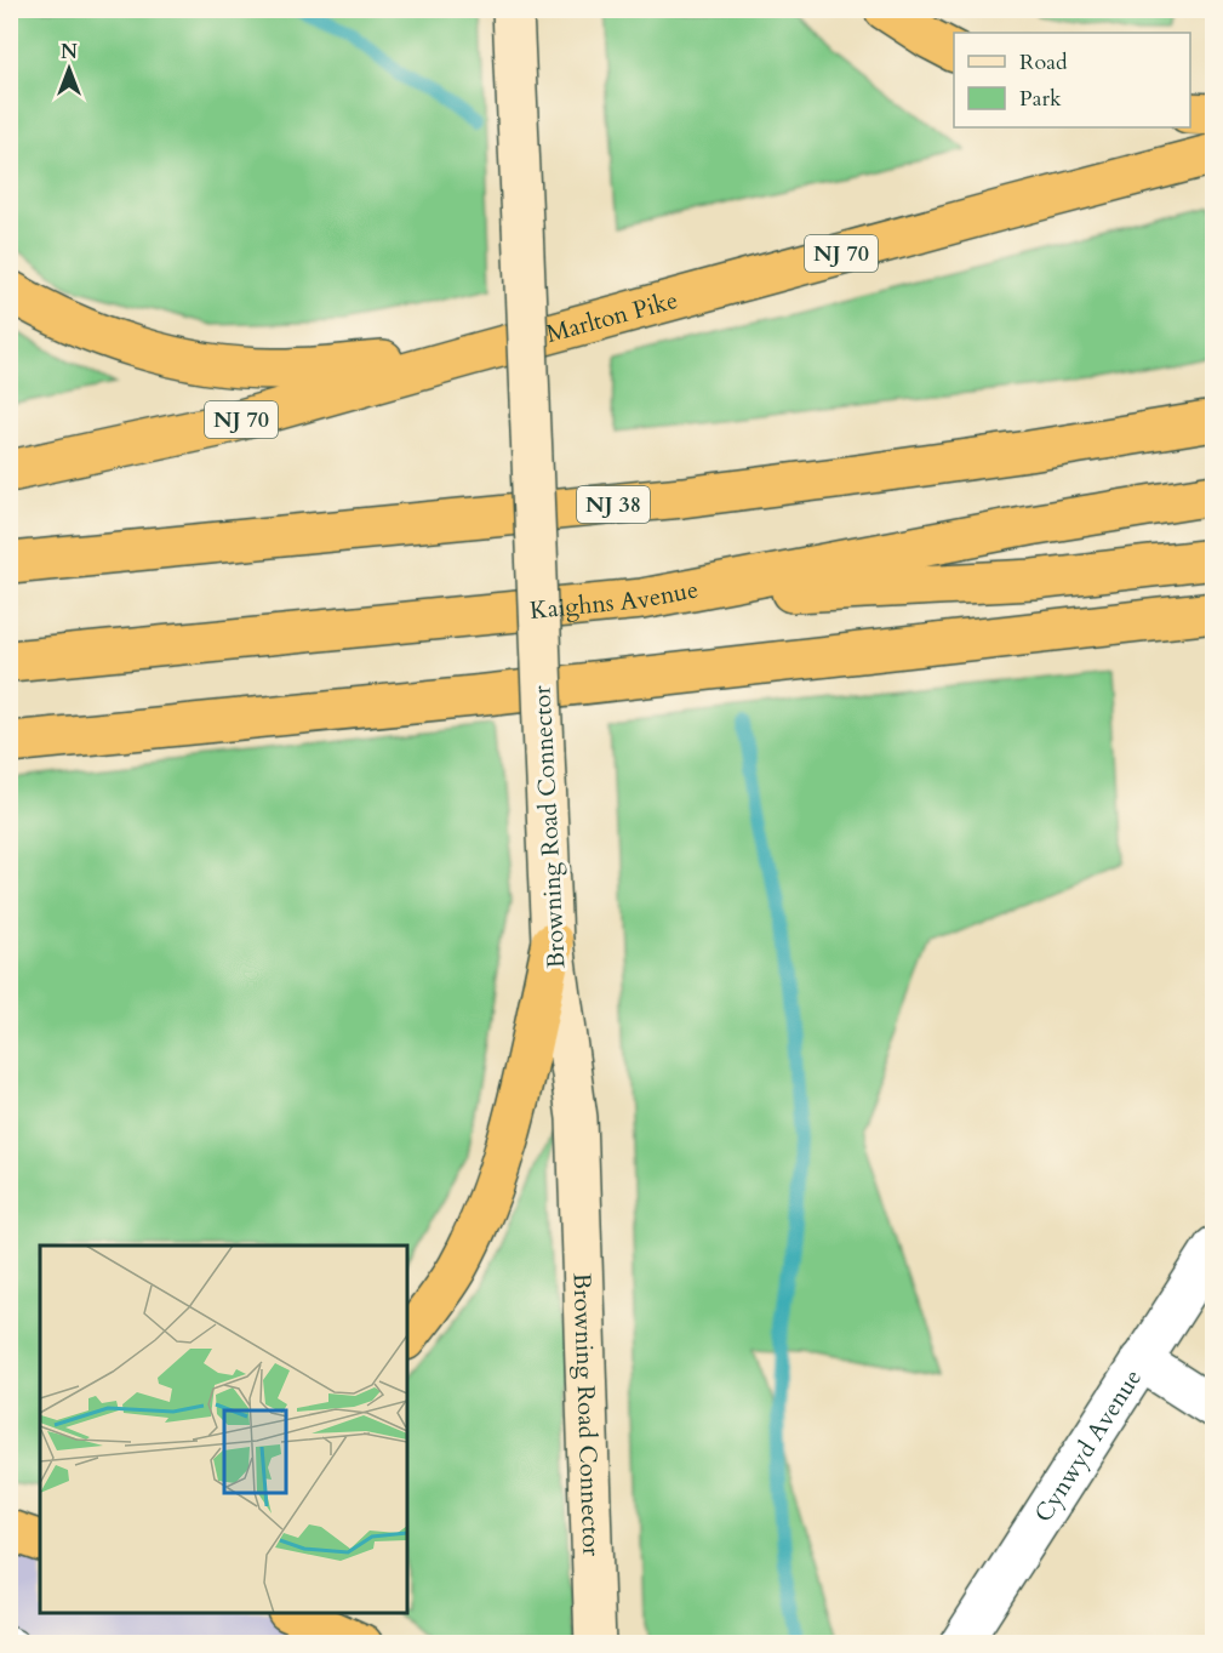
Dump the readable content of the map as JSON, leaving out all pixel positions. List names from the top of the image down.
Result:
{
  "streets": {
    "highway": [
      "NJ 70",
      "Marlton Pike",
      "NJ 38",
      "Kaighns Avenue"
    ],
    "main road": ["Browning Road Connector"],
    "street": ["Cynwyd Avenue"]
  },
  "legend": ["Road", "Park"],
  "north": "top"
}
